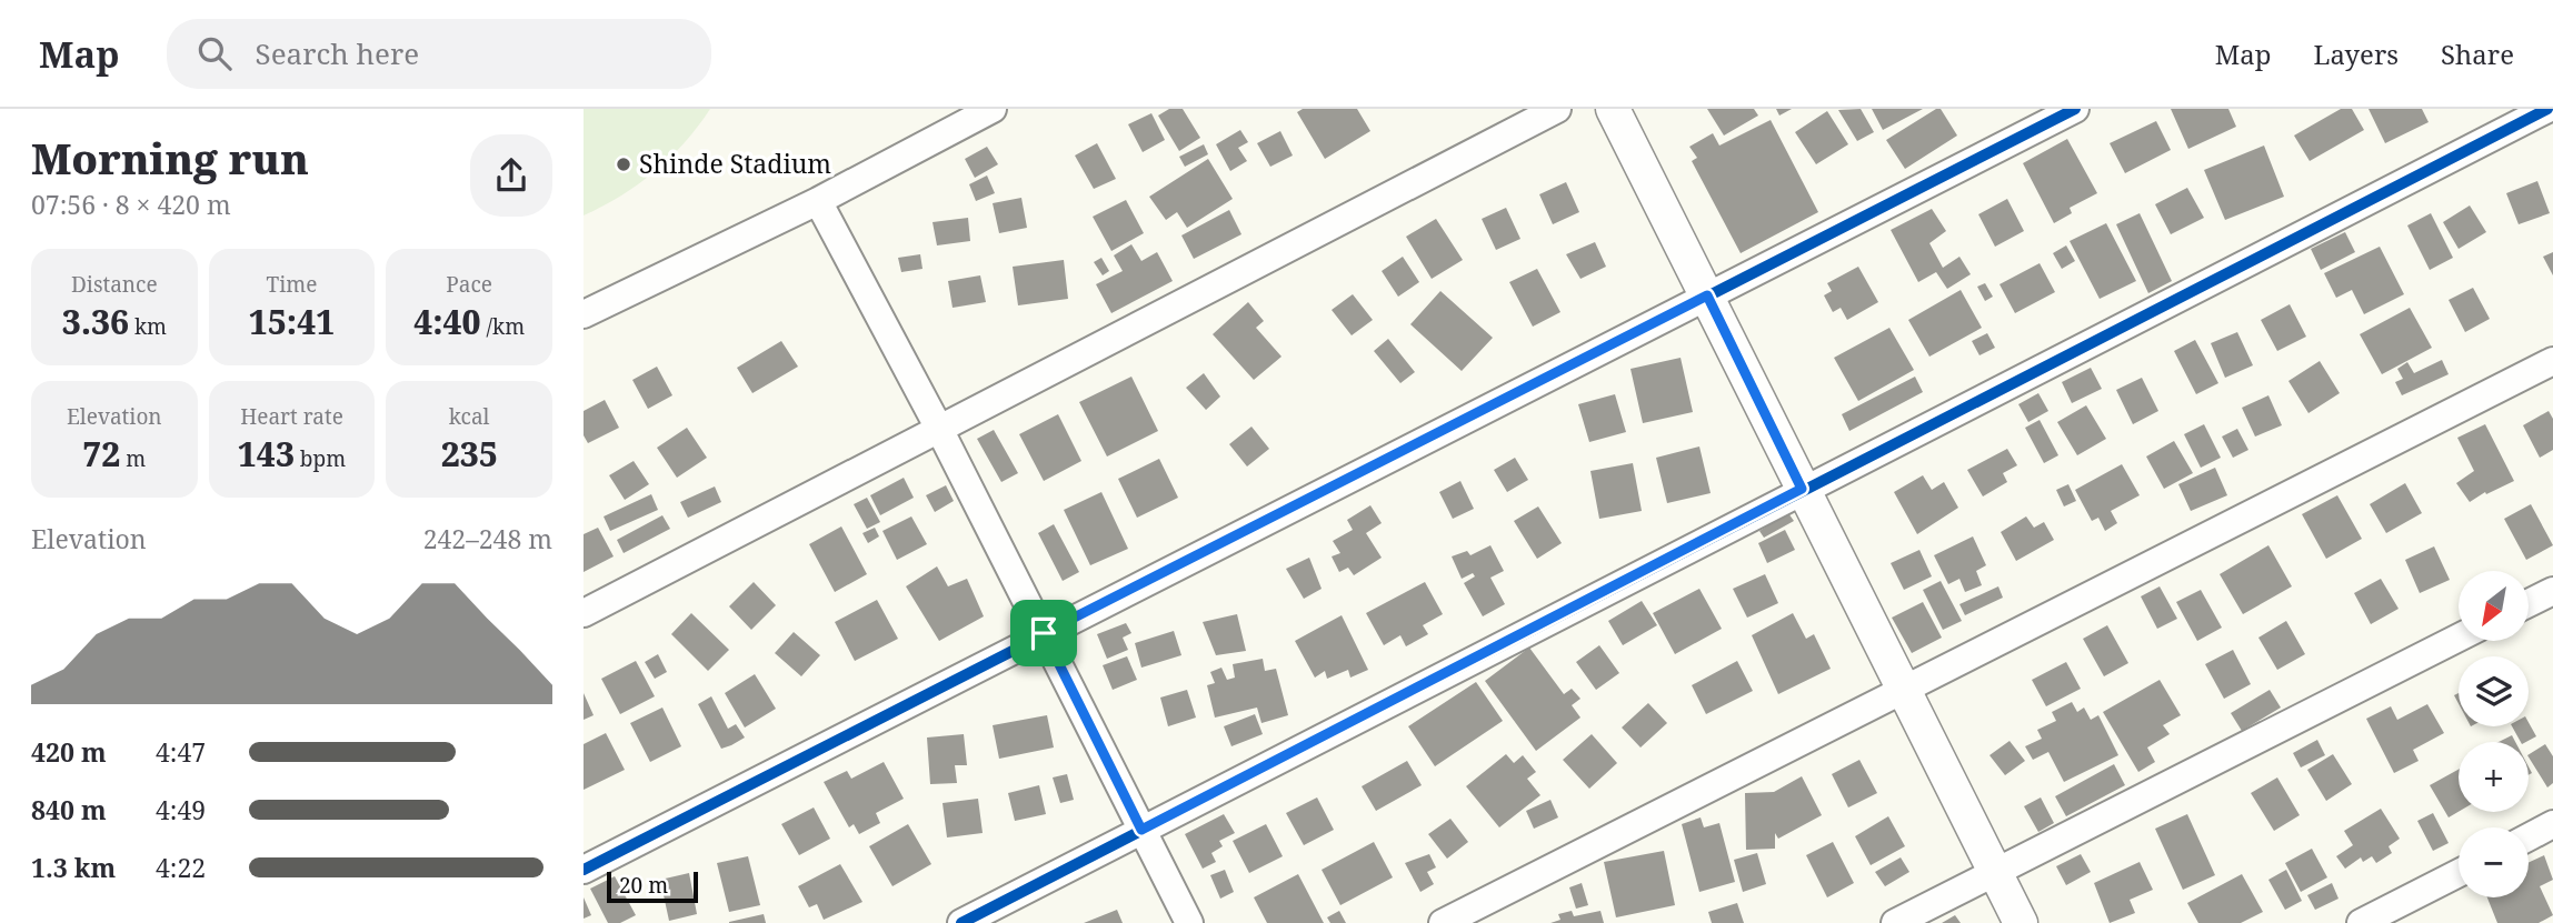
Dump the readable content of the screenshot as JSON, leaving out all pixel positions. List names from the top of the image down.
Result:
{
  "places": ["Shinde Stadium"],
  "scale_bar": "20 m",
  "north": "bottom left",
  "page": {
    "header": "Map",
    "search": "Search here",
    "nav": ["Map", "Layers", "Share"],
    "heading": ["Morning run", "07:56 · 8 × 420 m"],
    "stats": [
      ["Distance", "3.36 km"],
      ["Time", "15:41"],
      ["Pace", "4:40 /km"],
      ["Elevation", "72 m"],
      ["Heart rate", "143 bpm"],
      ["kcal", "235"]
    ],
    "chart": ["Elevation", "242–248 m"],
    "map_buttons": ["+", "−"],
    "list": [
      {
        "name": "420 m",
        "note": "4:47"
      },
      {
        "name": "840 m",
        "note": "4:49"
      },
      {
        "name": "1.3 km",
        "note": "4:22"
      }
    ],
    "scale": "20 m"
  }
}
